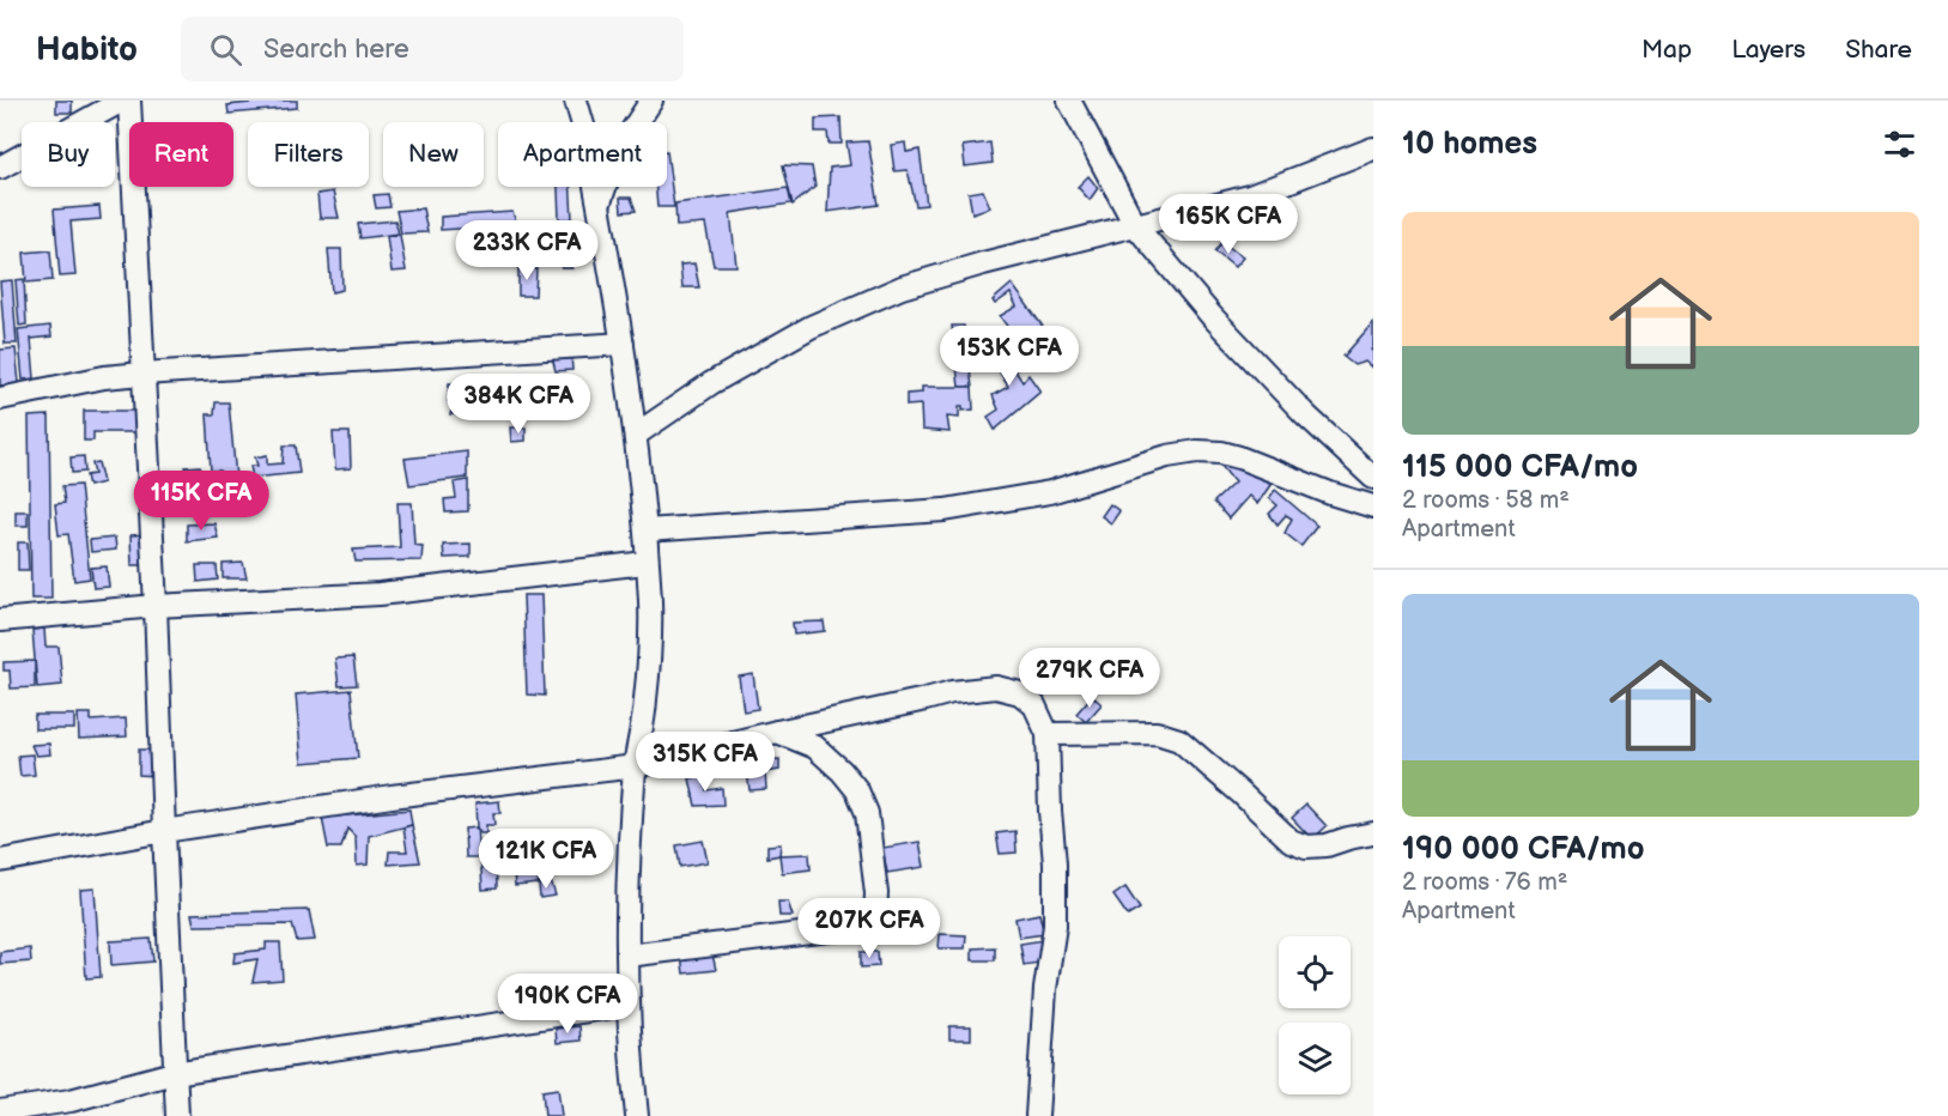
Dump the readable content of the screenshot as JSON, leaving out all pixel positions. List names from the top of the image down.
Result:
{
  "page": {
    "header": "Habito",
    "search": "Search here",
    "nav": ["Map", "Layers", "Share"],
    "heading": "10 homes",
    "chip": [
      "Buy",
      "Rent",
      "Filters",
      "New",
      "Apartment"
    ],
    "list": [
      {
        "name": "115 000 CFA/mo",
        "note": "2 rooms · 58 m² · Apartment"
      },
      {
        "name": "190 000 CFA/mo",
        "note": "2 rooms · 76 m² · Apartment"
      }
    ],
    "price": [
      "165K CFA",
      "233K CFA",
      "153K CFA",
      "384K CFA",
      "115K CFA",
      "279K CFA",
      "315K CFA",
      "121K CFA",
      "207K CFA",
      "190K CFA"
    ]
  }
}
